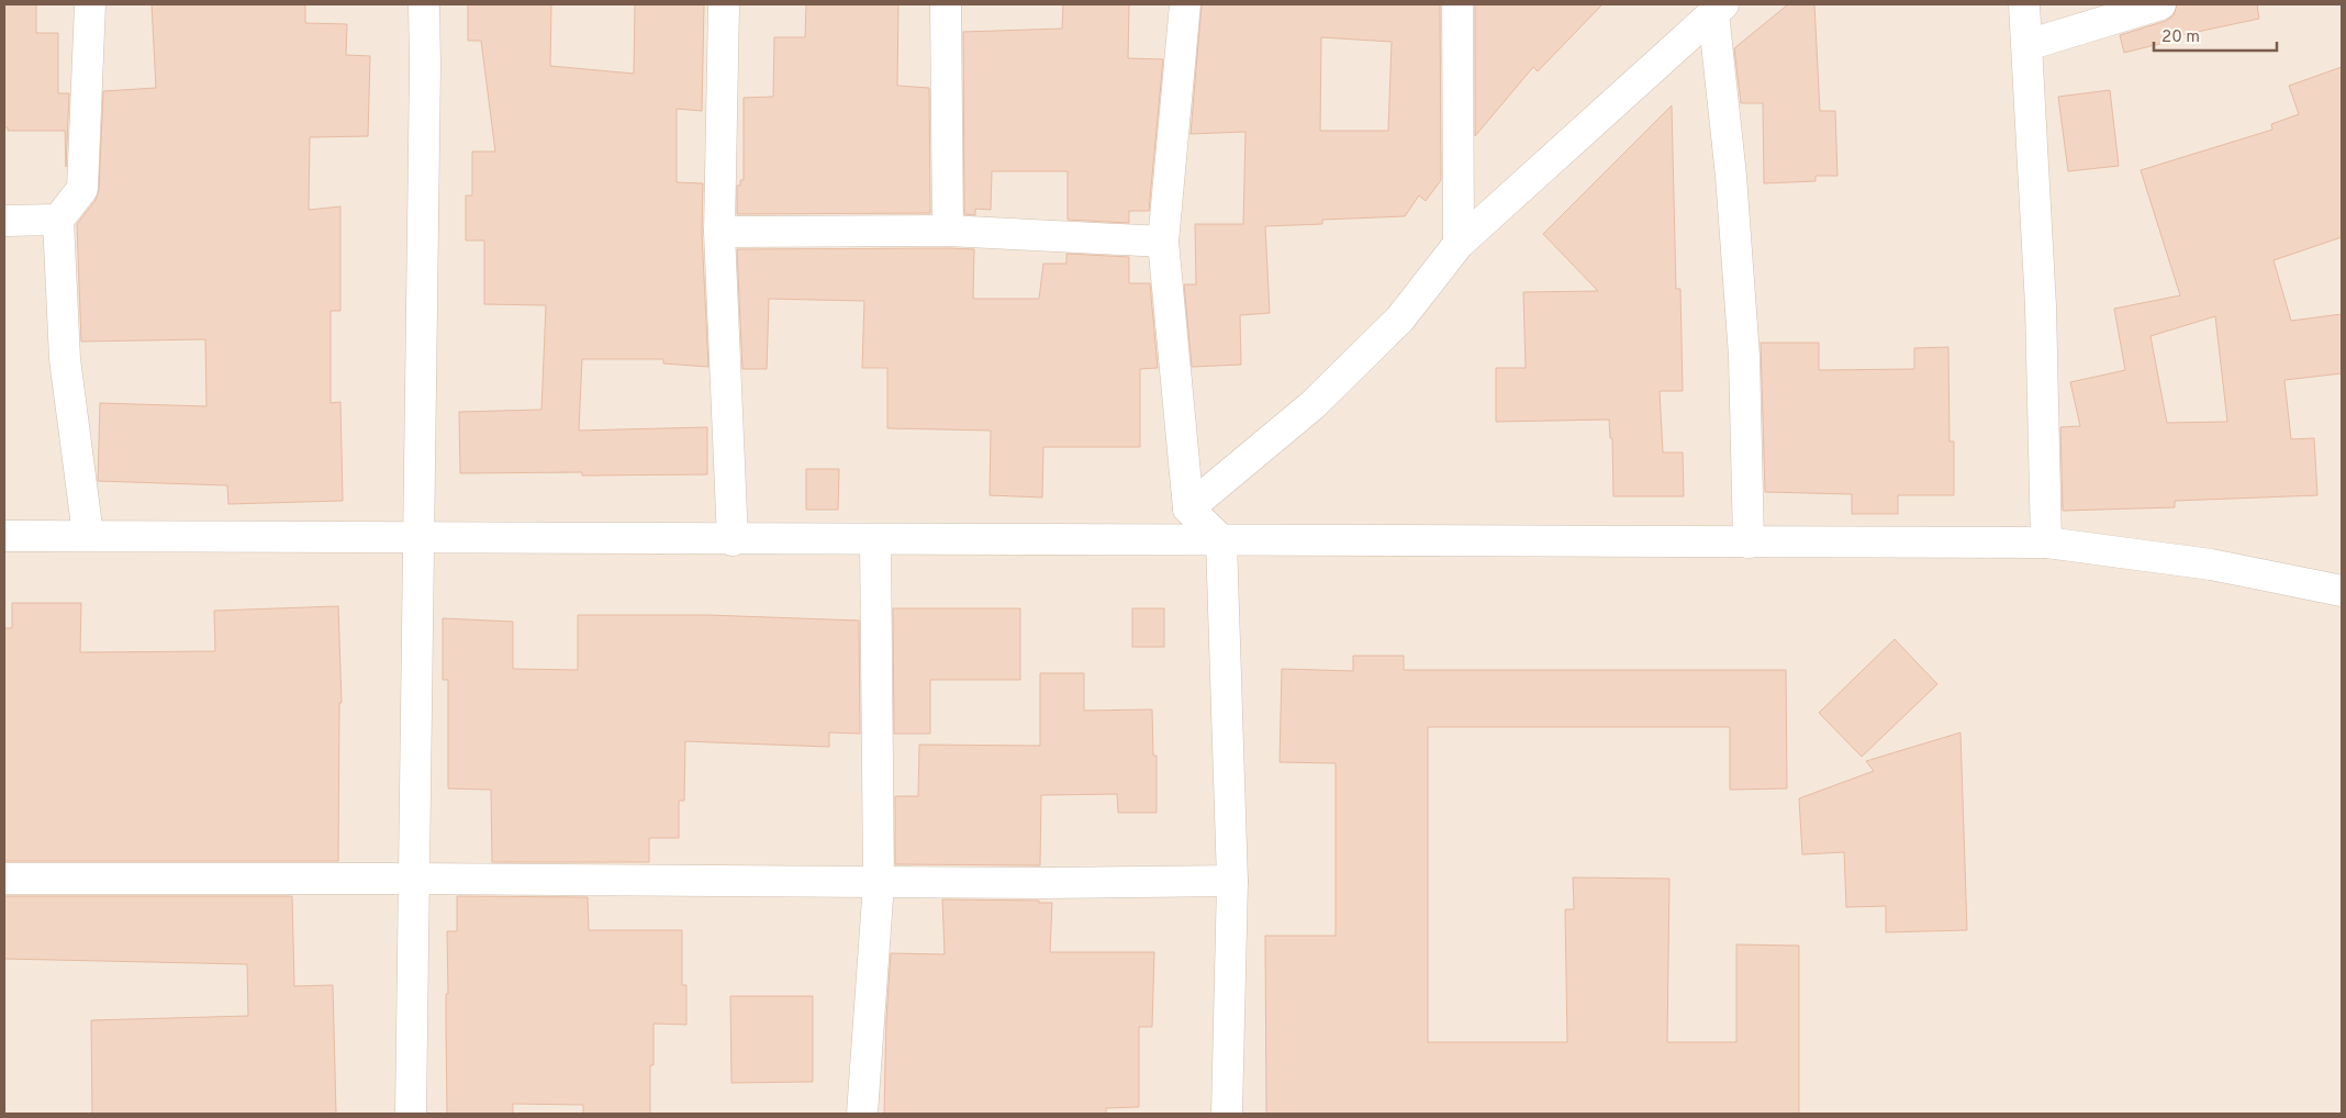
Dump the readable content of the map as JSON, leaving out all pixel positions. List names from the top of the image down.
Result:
{
  "scale_bar": "20 m"
}
